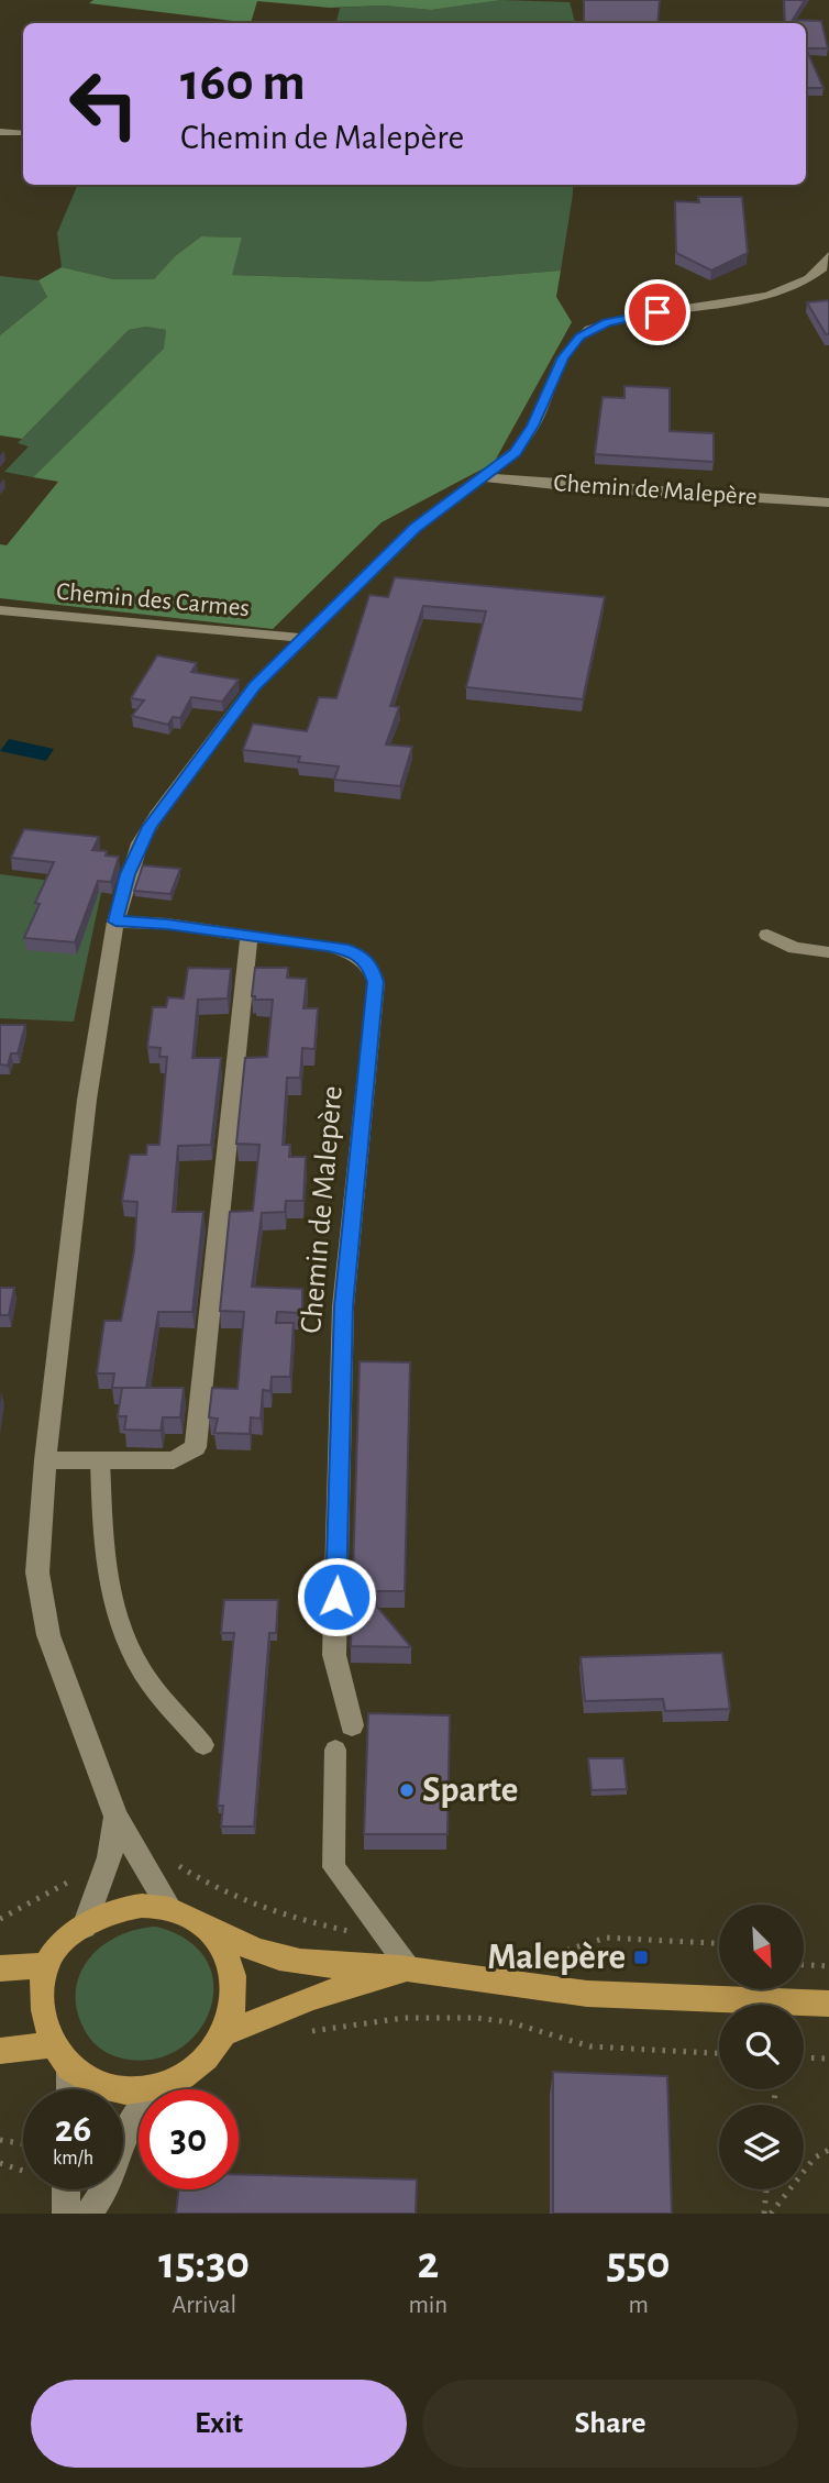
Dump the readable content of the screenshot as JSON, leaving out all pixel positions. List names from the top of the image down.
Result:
{
  "streets": {
    "street": ["Chemin de Malepère", "Chemin des Carmes"]
  },
  "crossings": [
    ["Chemin de Malepère", "Chemin des Carmes"]
  ],
  "places": {
    "other": ["Sparte"],
    "transit": ["Malepère"]
  },
  "north": "bottom right",
  "page": {
    "turn": ["160 m", "Chemin de Malepère"],
    "speed": "26 km/h",
    "limit": "30",
    "eta": [
      "15:30",
      "Arrival",
      "2",
      "min",
      "550",
      "m"
    ],
    "buttons": ["Exit", "Share"]
  }
}
